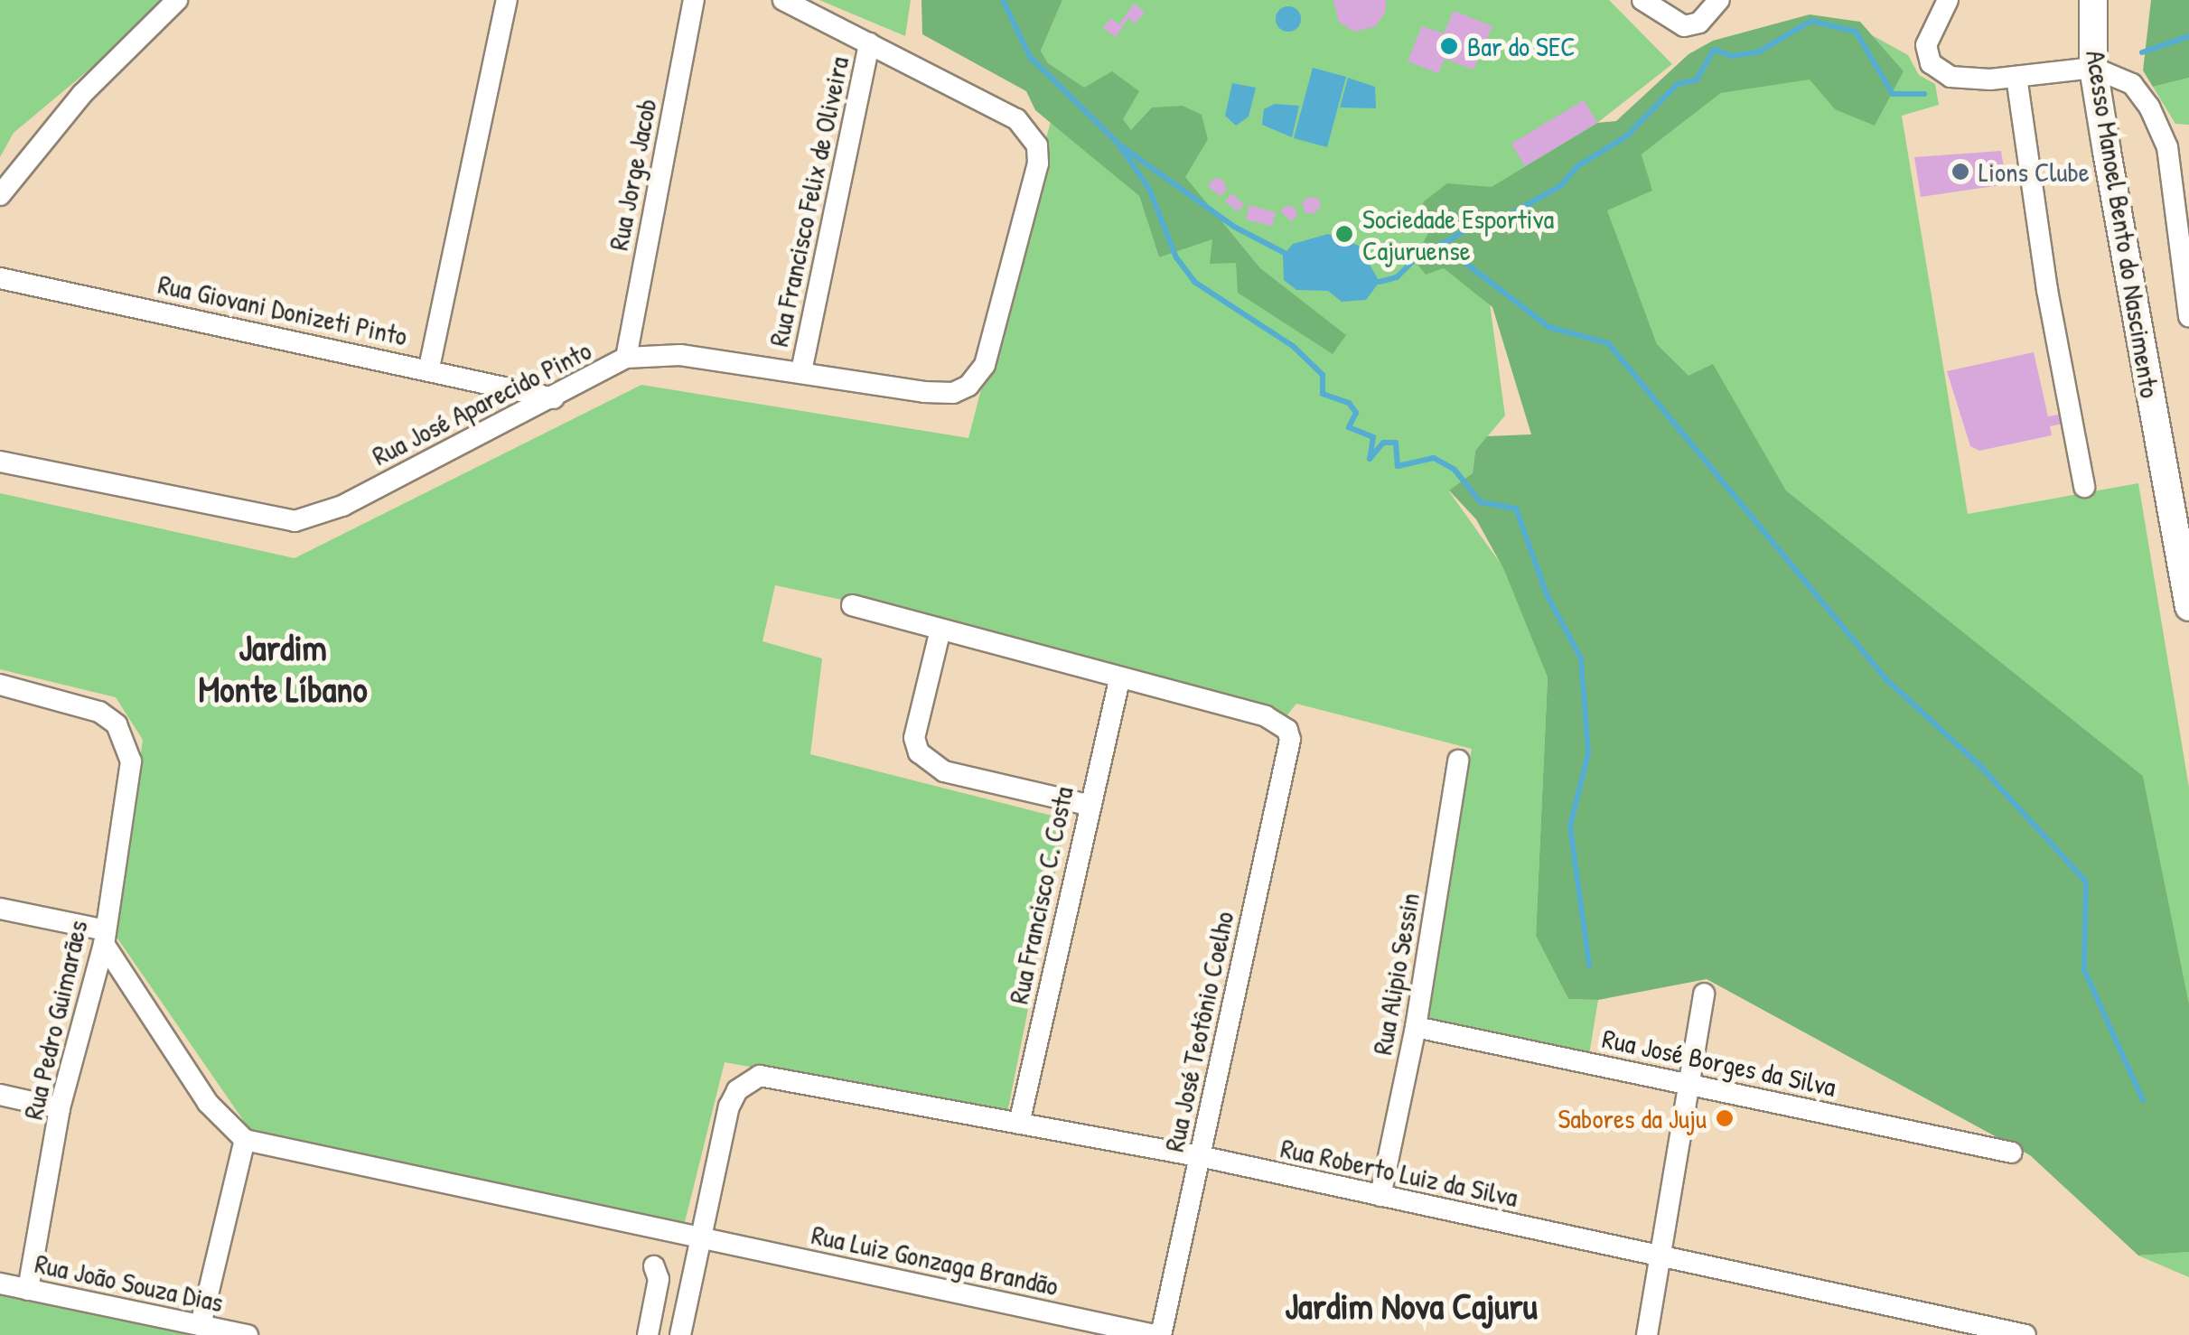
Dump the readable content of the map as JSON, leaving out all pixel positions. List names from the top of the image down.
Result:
{
  "streets": {
    "main road": ["Acesso Manoel Bento do Nascimento"],
    "street": [
      "Rua Jorge Jacob",
      "Rua Francisco Felix de Oliveira",
      "Rua Giovani Donizeti Pinto",
      "Rua José Aparecido Pinto",
      "Rua Francisco C. Costa",
      "Rua Alipio Sessin",
      "Rua Pedro Guimarães",
      "Rua José Teotônio Coelho",
      "Rua José Borges da Silva",
      "Rua Roberto Luiz da Silva",
      "Rua Luiz Gonzaga Brandão",
      "Rua João Souza Dias"
    ]
  },
  "crossings": [
    ["Rua Jorge Jacob", "Rua José Aparecido Pinto"],
    ["Rua Francisco Felix de Oliveira", "Rua José Aparecido Pinto"],
    ["Rua Giovani Donizeti Pinto", "Rua José Aparecido Pinto"],
    ["Rua Francisco C. Costa", "Rua José Teotônio Coelho"],
    ["Rua Francisco C. Costa", "Rua Roberto Luiz da Silva"],
    ["Rua Alipio Sessin", "Rua José Borges da Silva"],
    ["Rua Alipio Sessin", "Rua Roberto Luiz da Silva"],
    ["Rua Pedro Guimarães", "Rua João Souza Dias"],
    ["Rua José Teotônio Coelho", "Rua Roberto Luiz da Silva"],
    ["Rua José Teotônio Coelho", "Rua Luiz Gonzaga Brandão"],
    ["Rua Roberto Luiz da Silva", "Rua Luiz Gonzaga Brandão"]
  ],
  "districts": ["Jardim Monte Líbano", "Jardim Nova Cajuru"],
  "places": [
    "Bar do SEC",
    "Lions Clube",
    "Sociedade Esportiva Cajuruense",
    "Sabores da Juju"
  ]
}
